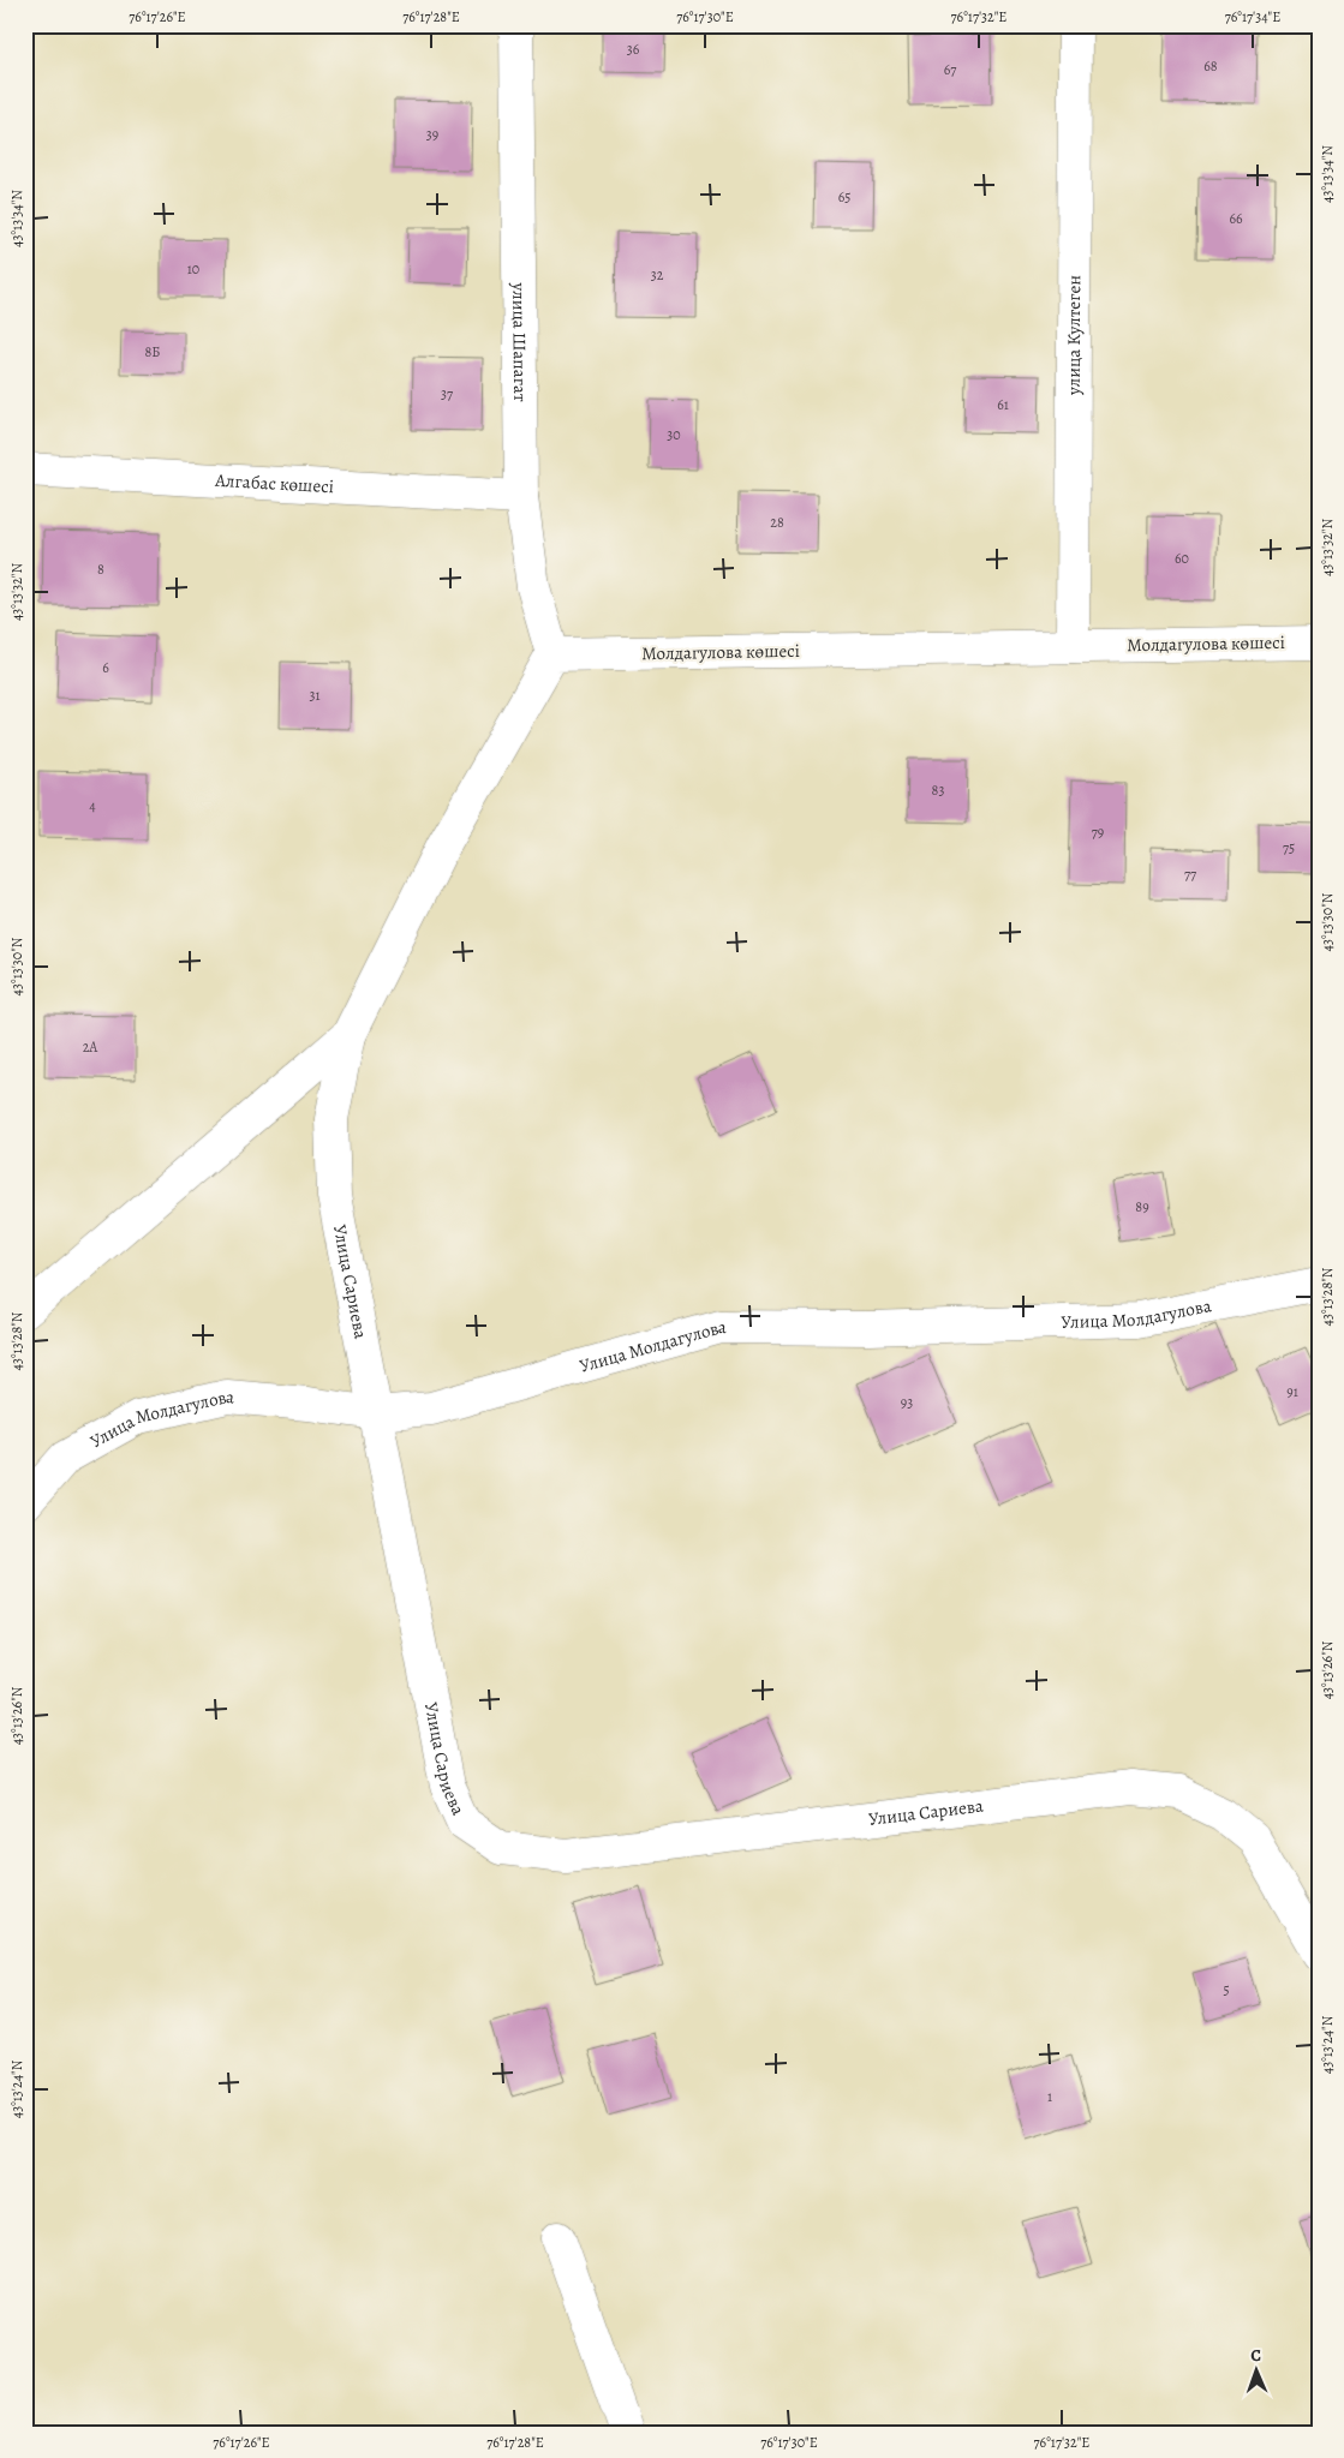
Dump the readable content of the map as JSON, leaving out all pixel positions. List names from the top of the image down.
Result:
{
  "streets": {
    "street": [
      "улица Култеген",
      "улица Шапагат",
      "Алгабас көшесі",
      "Молдагулова көшесі",
      "Улица Сариева",
      "Улица Молдагулова"
    ]
  },
  "crossings": [
    ["улица Култеген", "Молдагулова көшесі"],
    ["улица Шапагат", "Алгабас көшесі"],
    ["улица Шапагат", "Молдагулова көшесі"],
    ["Улица Сариева", "Улица Молдагулова"]
  ],
  "house_numbers": [
    "36",
    "68",
    "67",
    "39",
    "65",
    "66",
    "10",
    "32",
    "8Б",
    "37",
    "61",
    "30",
    "28",
    "60",
    "8",
    "6",
    "31",
    "83",
    "4",
    "79",
    "75",
    "77",
    "2А",
    "89",
    "91",
    "93",
    "5",
    "1"
  ],
  "north": "top",
  "coordinates": [
    "76°17'26\"E",
    "76°17'28\"E",
    "76°17'30\"E",
    "76°17'32\"E",
    "76°17'34\"E",
    "43°13'34\"N",
    "43°13'32\"N",
    "43°13'30\"N",
    "43°13'28\"N",
    "43°13'26\"N",
    "43°13'24\"N"
  ]
}
